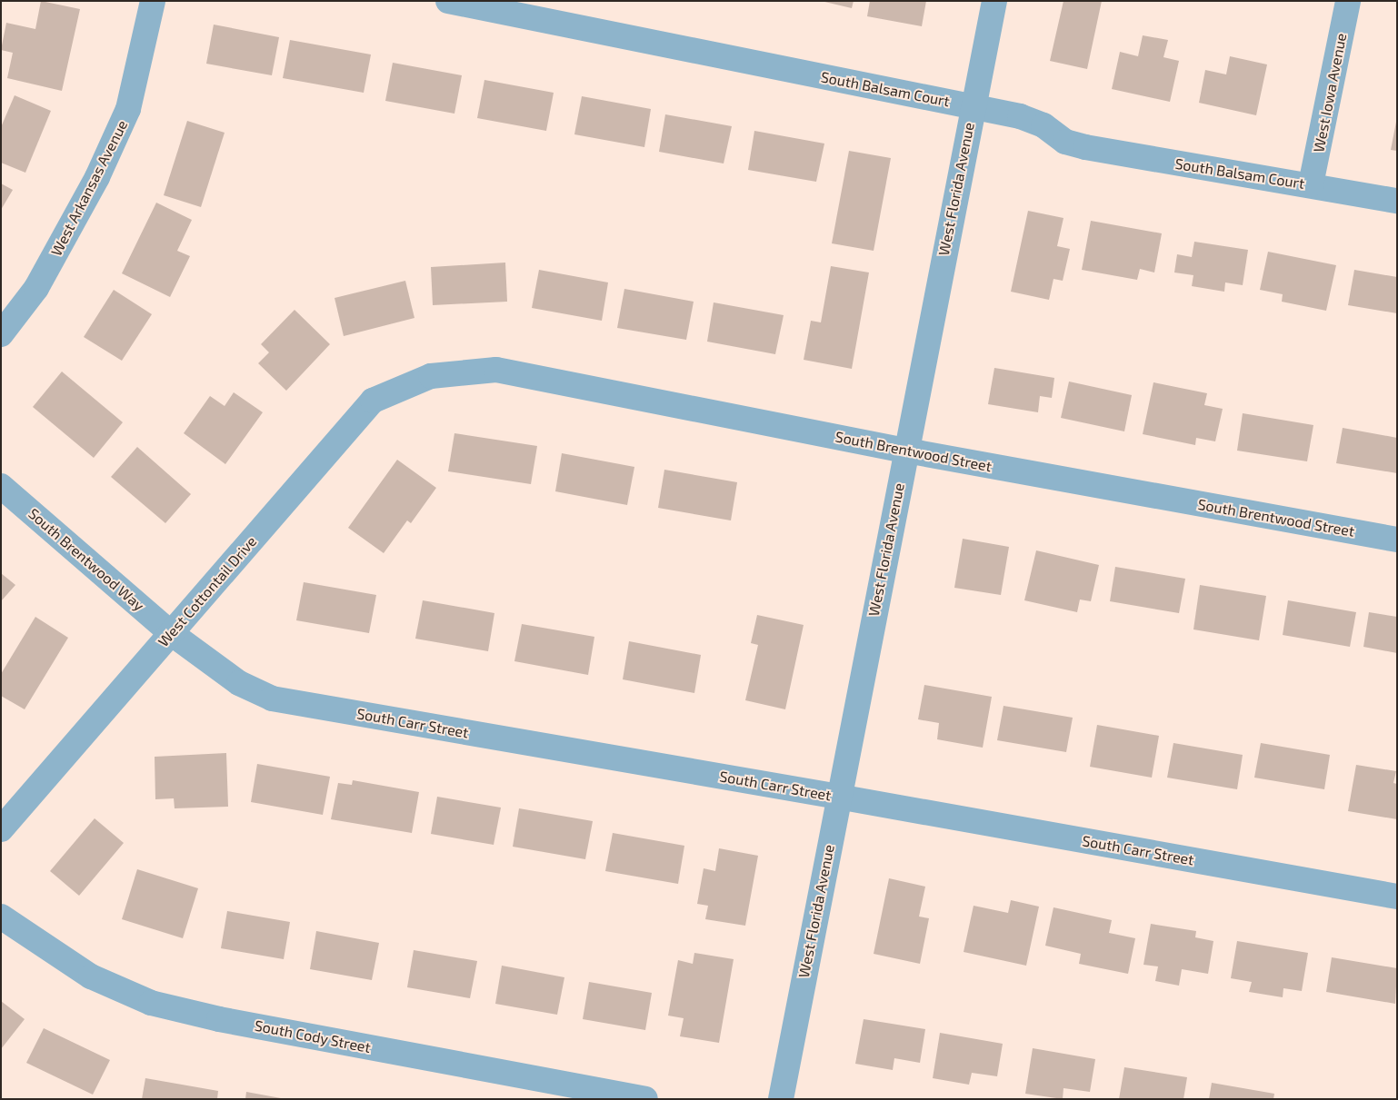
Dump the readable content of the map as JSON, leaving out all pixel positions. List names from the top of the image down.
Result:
{
  "streets": {
    "street": [
      "South Balsam Court",
      "West Iowa Avenue",
      "West Arkansas Avenue",
      "West Florida Avenue",
      "South Brentwood Street",
      "South Brentwood Way",
      "West Cottontail Drive",
      "South Carr Street",
      "South Cody Street"
    ]
  },
  "crossings": [
    ["South Balsam Court", "West Iowa Avenue"],
    ["South Balsam Court", "West Florida Avenue"],
    ["West Florida Avenue", "South Brentwood Street"],
    ["West Florida Avenue", "South Carr Street"],
    ["South Brentwood Street", "West Cottontail Drive"],
    ["South Brentwood Way", "West Cottontail Drive"],
    ["South Brentwood Way", "South Carr Street"],
    ["West Cottontail Drive", "South Carr Street"]
  ]
}
